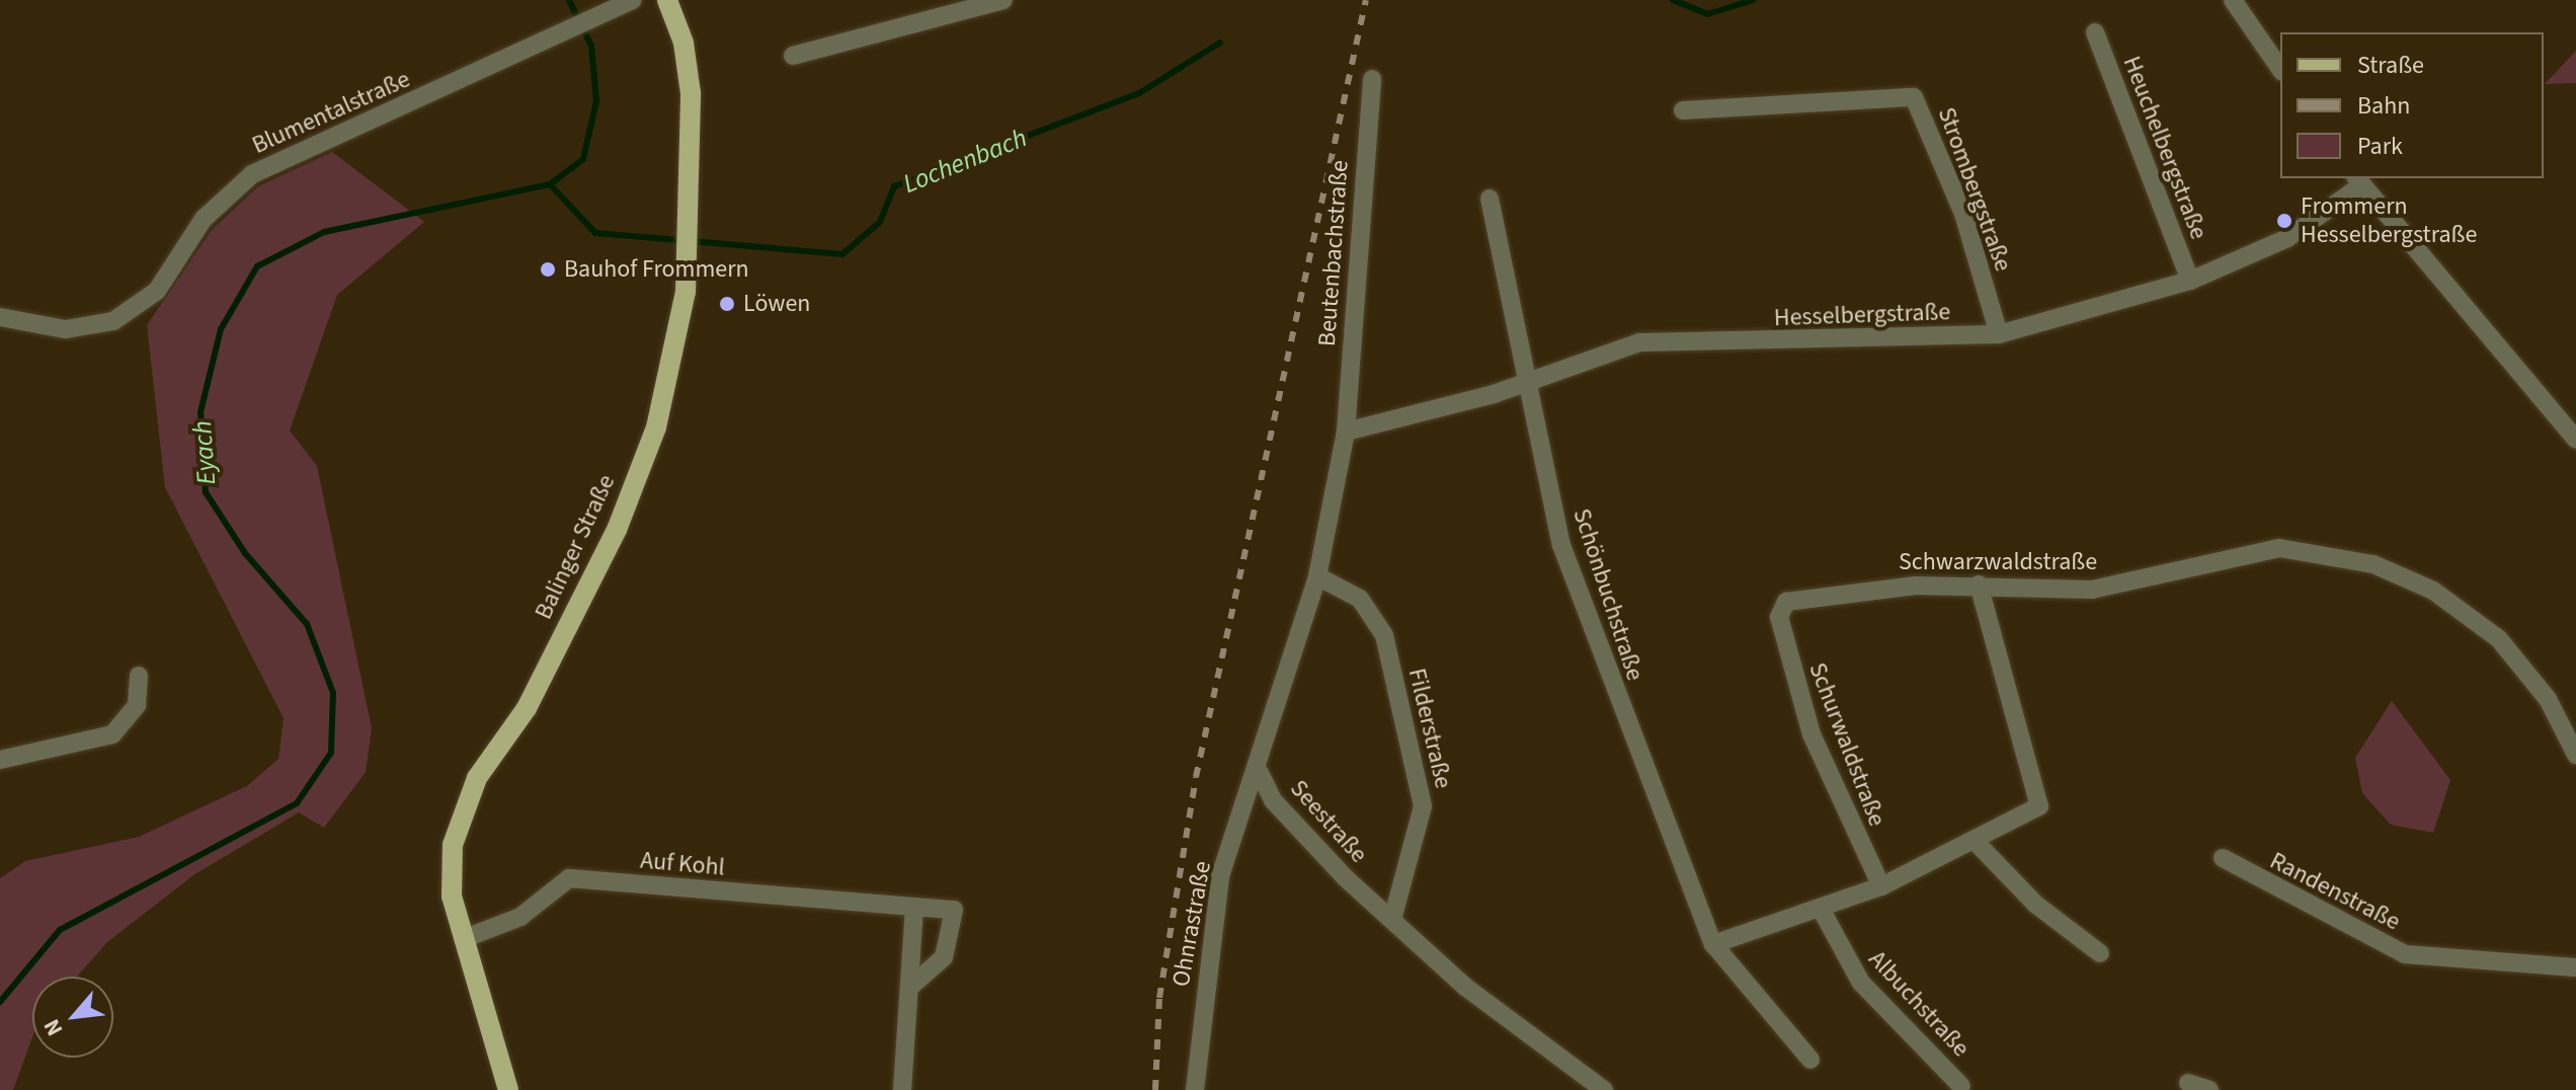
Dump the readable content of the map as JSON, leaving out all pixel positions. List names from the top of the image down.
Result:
{
  "streets": {
    "main road": ["Balinger Straße"],
    "street": [
      "Blumentalstraße",
      "Heuchelbergstraße",
      "Strombergstraße",
      "Beutenbachstraße",
      "Hesselbergstraße",
      "Schwarzwaldstraße",
      "Schönbuchstraße",
      "Filderstraße",
      "Schurwaldstraße",
      "Seestraße",
      "Auf Kohl",
      "Randenstraße",
      "Ohnrastraße",
      "Albuchstraße"
    ]
  },
  "crossings": [
    ["Heuchelbergstraße", "Hesselbergstraße"],
    ["Strombergstraße", "Hesselbergstraße"],
    ["Beutenbachstraße", "Hesselbergstraße"],
    ["Beutenbachstraße", "Seestraße"],
    ["Hesselbergstraße", "Schönbuchstraße"],
    ["Hesselbergstraße", "Seestraße"],
    ["Balinger Straße", "Auf Kohl"],
    ["Schwarzwaldstraße", "Schurwaldstraße"],
    ["Filderstraße", "Seestraße"],
    ["Seestraße", "Ohnrastraße"]
  ],
  "water": ["Lochenbach", "Eyach"],
  "places": ["Frommern Hesselbergstraße", "Bauhof Frommern", "Löwen"],
  "legend": ["Straße", "Bahn", "Park"],
  "north": "bottom left"
}
